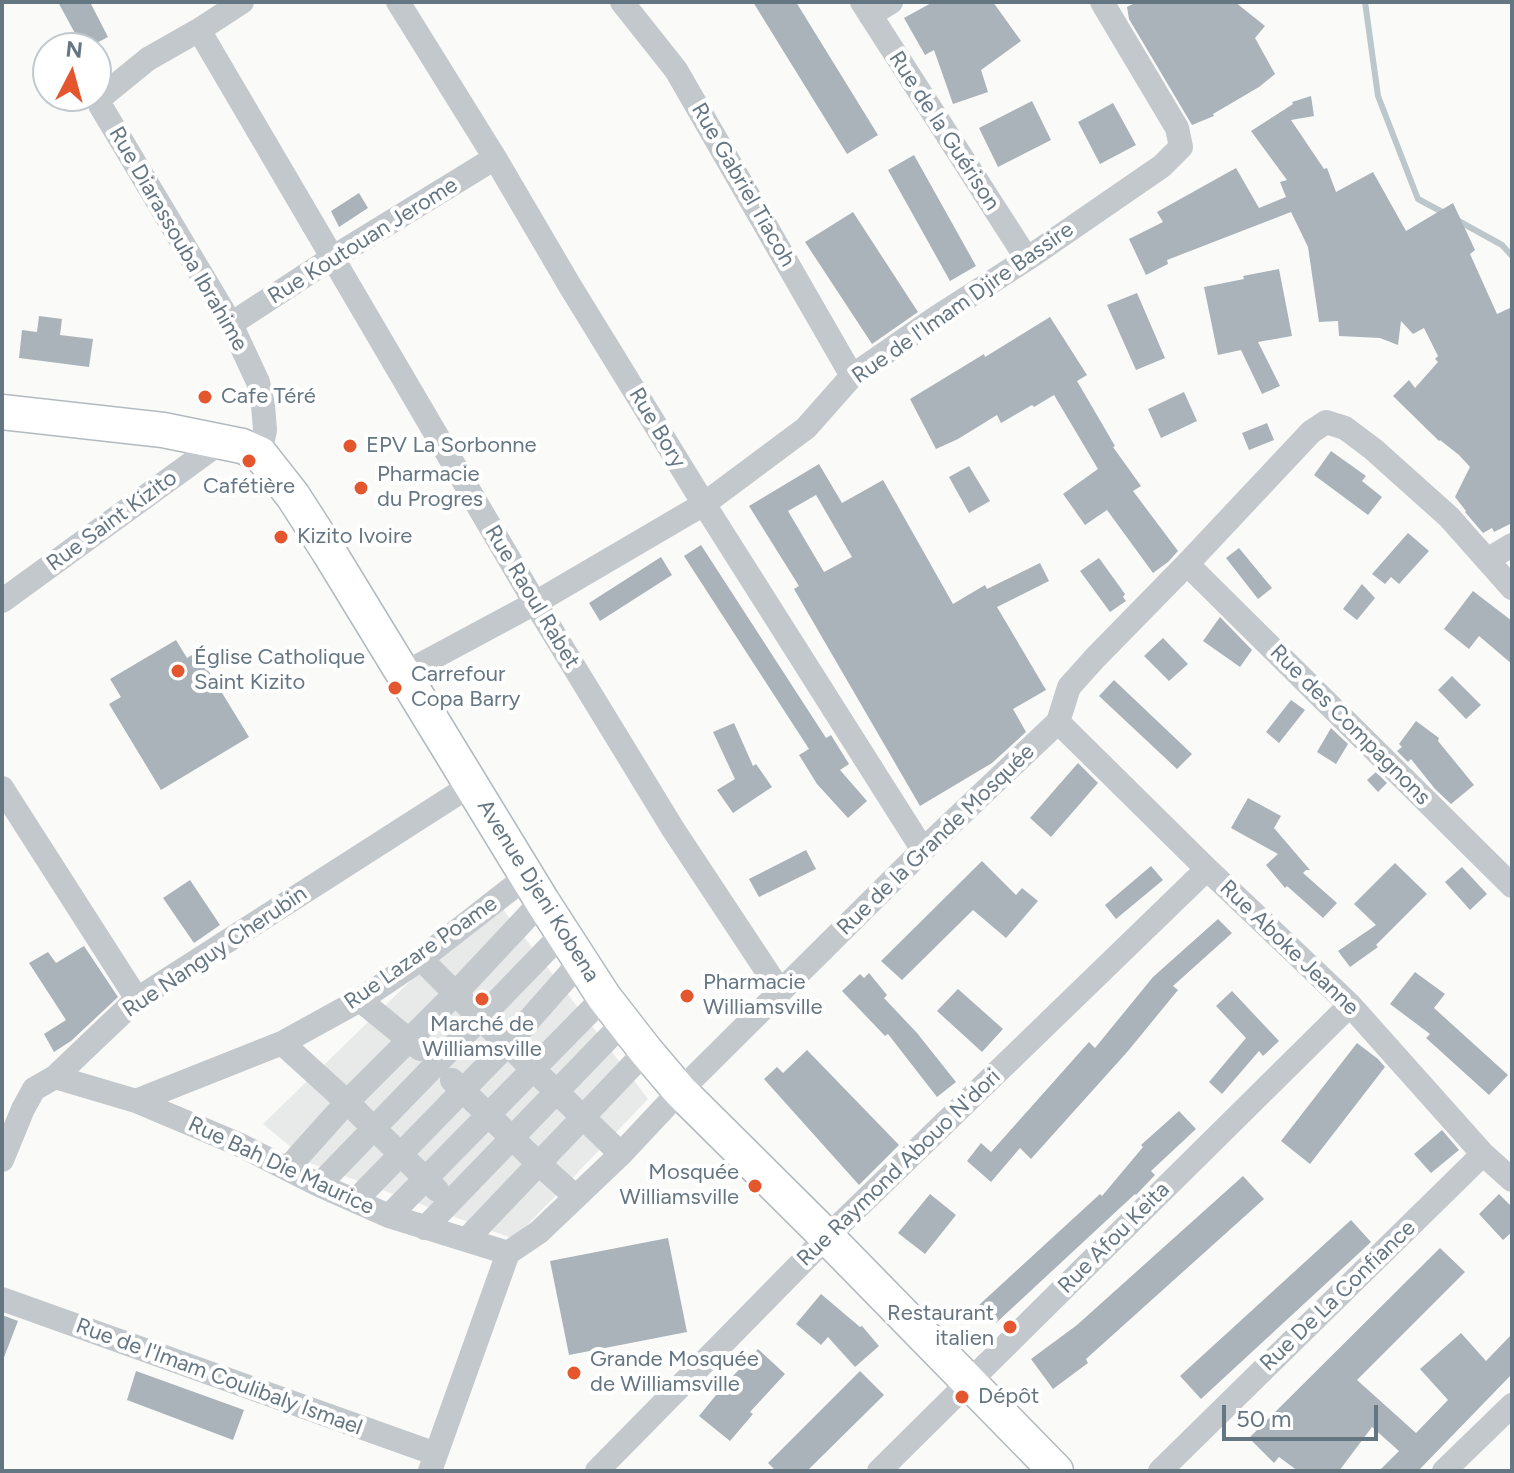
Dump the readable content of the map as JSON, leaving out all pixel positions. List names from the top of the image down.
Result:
{
  "streets": {
    "street": [
      "Rue de la Guérison",
      "Rue Gabriel Tiacoh",
      "Rue Diarassouba Ibrahime",
      "Rue Koutouan Jerome",
      "Rue de l'Imam Djire Bassire",
      "Rue Bory",
      "Rue Saint Kizito",
      "Rue Raoul Rabet",
      "Rue des Compagnons",
      "Rue de la Grande Mosquée",
      "Avenue Djeni Kobena",
      "Rue Aboke Jeanne",
      "Rue Nanguy Cherubin",
      "Rue Lazare Poame",
      "Rue Bah Die Maurice",
      "Rue Raymond Abouo N'dori",
      "Rue Afou Keita",
      "Rue De La Confiance",
      "Rue de l'Imam Coulibaly Ismael"
    ]
  },
  "crossings": [
    ["Rue de la Guérison", "Rue de l'Imam Djire Bassire"],
    ["Rue Gabriel Tiacoh", "Rue de l'Imam Djire Bassire"],
    ["Rue Diarassouba Ibrahime", "Rue Koutouan Jerome"],
    ["Rue Diarassouba Ibrahime", "Rue Raoul Rabet"],
    ["Rue Diarassouba Ibrahime", "Avenue Djeni Kobena"],
    ["Rue Koutouan Jerome", "Rue Bory"],
    ["Rue Koutouan Jerome", "Rue Raoul Rabet"],
    ["Rue de l'Imam Djire Bassire", "Rue Bory"],
    ["Rue de l'Imam Djire Bassire", "Rue Raoul Rabet"],
    ["Rue de l'Imam Djire Bassire", "Avenue Djeni Kobena"],
    ["Rue Bory", "Rue de la Grande Mosquée"],
    ["Rue Raoul Rabet", "Rue de la Grande Mosquée"],
    ["Rue des Compagnons", "Rue de la Grande Mosquée"],
    ["Rue de la Grande Mosquée", "Avenue Djeni Kobena"],
    ["Rue de la Grande Mosquée", "Rue Aboke Jeanne"],
    ["Rue de la Grande Mosquée", "Rue Bah Die Maurice"],
    ["Avenue Djeni Kobena", "Rue Nanguy Cherubin"],
    ["Avenue Djeni Kobena", "Rue Lazare Poame"],
    ["Avenue Djeni Kobena", "Rue Raymond Abouo N'dori"],
    ["Avenue Djeni Kobena", "Rue Afou Keita"],
    ["Rue Aboke Jeanne", "Rue Raymond Abouo N'dori"],
    ["Rue Aboke Jeanne", "Rue Afou Keita"],
    ["Rue Aboke Jeanne", "Rue De La Confiance"],
    ["Rue Nanguy Cherubin", "Rue Bah Die Maurice"],
    ["Rue Lazare Poame", "Rue Bah Die Maurice"]
  ],
  "places": [
    "Cafe Téré",
    "EPV La Sorbonne",
    "Cafétière",
    "Pharmacie du Progres",
    "Kizito Ivoire",
    "Église Catholique Saint Kizito",
    "Carrefour Copa Barry",
    "Pharmacie Williamsville",
    "Marché de Williamsville",
    "Mosquée Williamsville",
    "Restaurant italien",
    "Grande Mosquée de Williamsville",
    "Dépôt"
  ],
  "scale_bar": "50 m",
  "north": "top"
}
